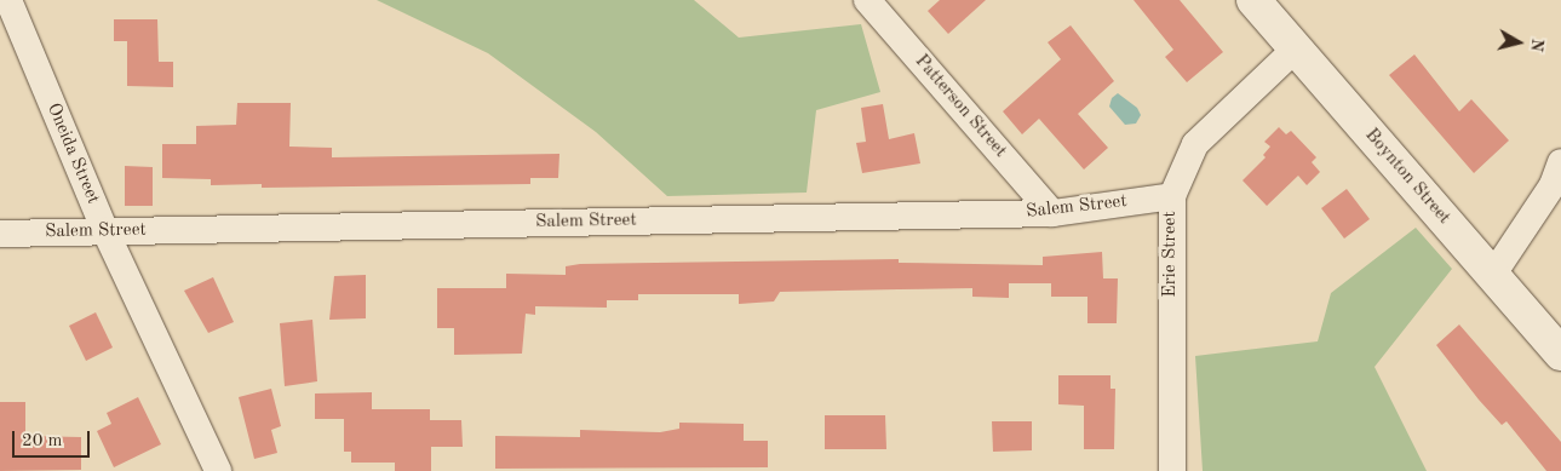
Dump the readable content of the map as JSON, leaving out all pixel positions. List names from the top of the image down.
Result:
{
  "streets": {
    "street": [
      "Patterson Street",
      "Oneida Street",
      "Boynton Street",
      "Salem Street",
      "Erie Street"
    ]
  },
  "crossings": [
    ["Patterson Street", "Salem Street"],
    ["Oneida Street", "Salem Street"],
    ["Boynton Street", "Erie Street"],
    ["Salem Street", "Erie Street"]
  ],
  "scale_bar": "20 m",
  "north": "right"
}
